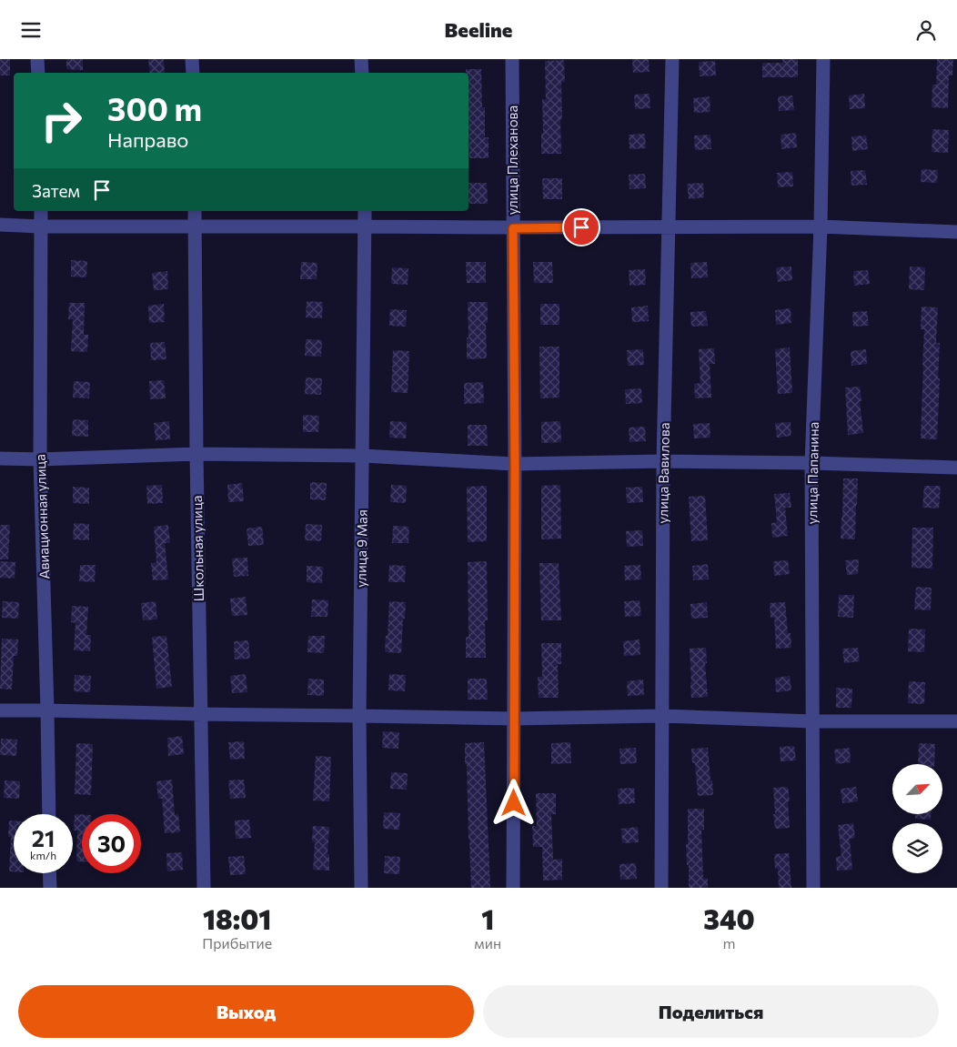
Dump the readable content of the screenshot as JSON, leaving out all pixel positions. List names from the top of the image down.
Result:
{
  "streets": {
    "street": [
      "улица Плеханова",
      "улица Вавилова",
      "улица Папанина",
      "Авиационная улица",
      "Школьная улица",
      "улица 9 Мая"
    ]
  },
  "north": "top right",
  "page": {
    "header": "Beeline",
    "turn": ["300 m", "Направо"],
    "then": "Затем",
    "speed": "21 km/h",
    "limit": "30",
    "eta": [
      "18:01",
      "Прибытие",
      "1",
      "мин",
      "340",
      "m"
    ],
    "buttons": ["Выход", "Поделиться"]
  }
}
